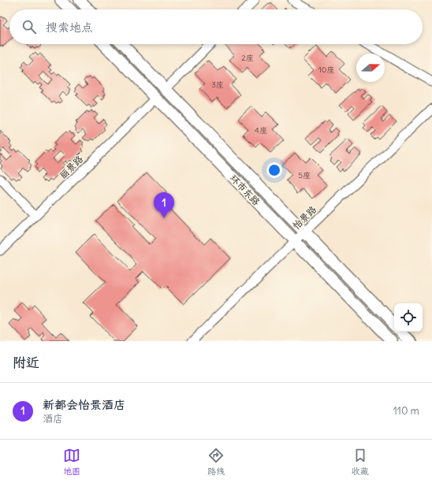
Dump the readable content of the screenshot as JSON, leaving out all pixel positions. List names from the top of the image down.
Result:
{
  "streets": {
    "main road": ["环市东路"],
    "street": ["丽景路", "怡景路"]
  },
  "crossings": [
    ["丽景路", "环市东路"],
    ["环市东路", "怡景路"]
  ],
  "house_numbers": [
    "2座",
    "10座",
    "3座",
    "4座",
    "5座"
  ],
  "north": "right",
  "page": {
    "search": "搜索地点",
    "pins": "1",
    "heading": "附近",
    "list": [
      {
        "mark": "1",
        "name": "新都会怡景酒店",
        "note": "酒店",
        "value": "110 m"
      }
    ],
    "nav": ["地图", "路线", "收藏"]
  }
}
